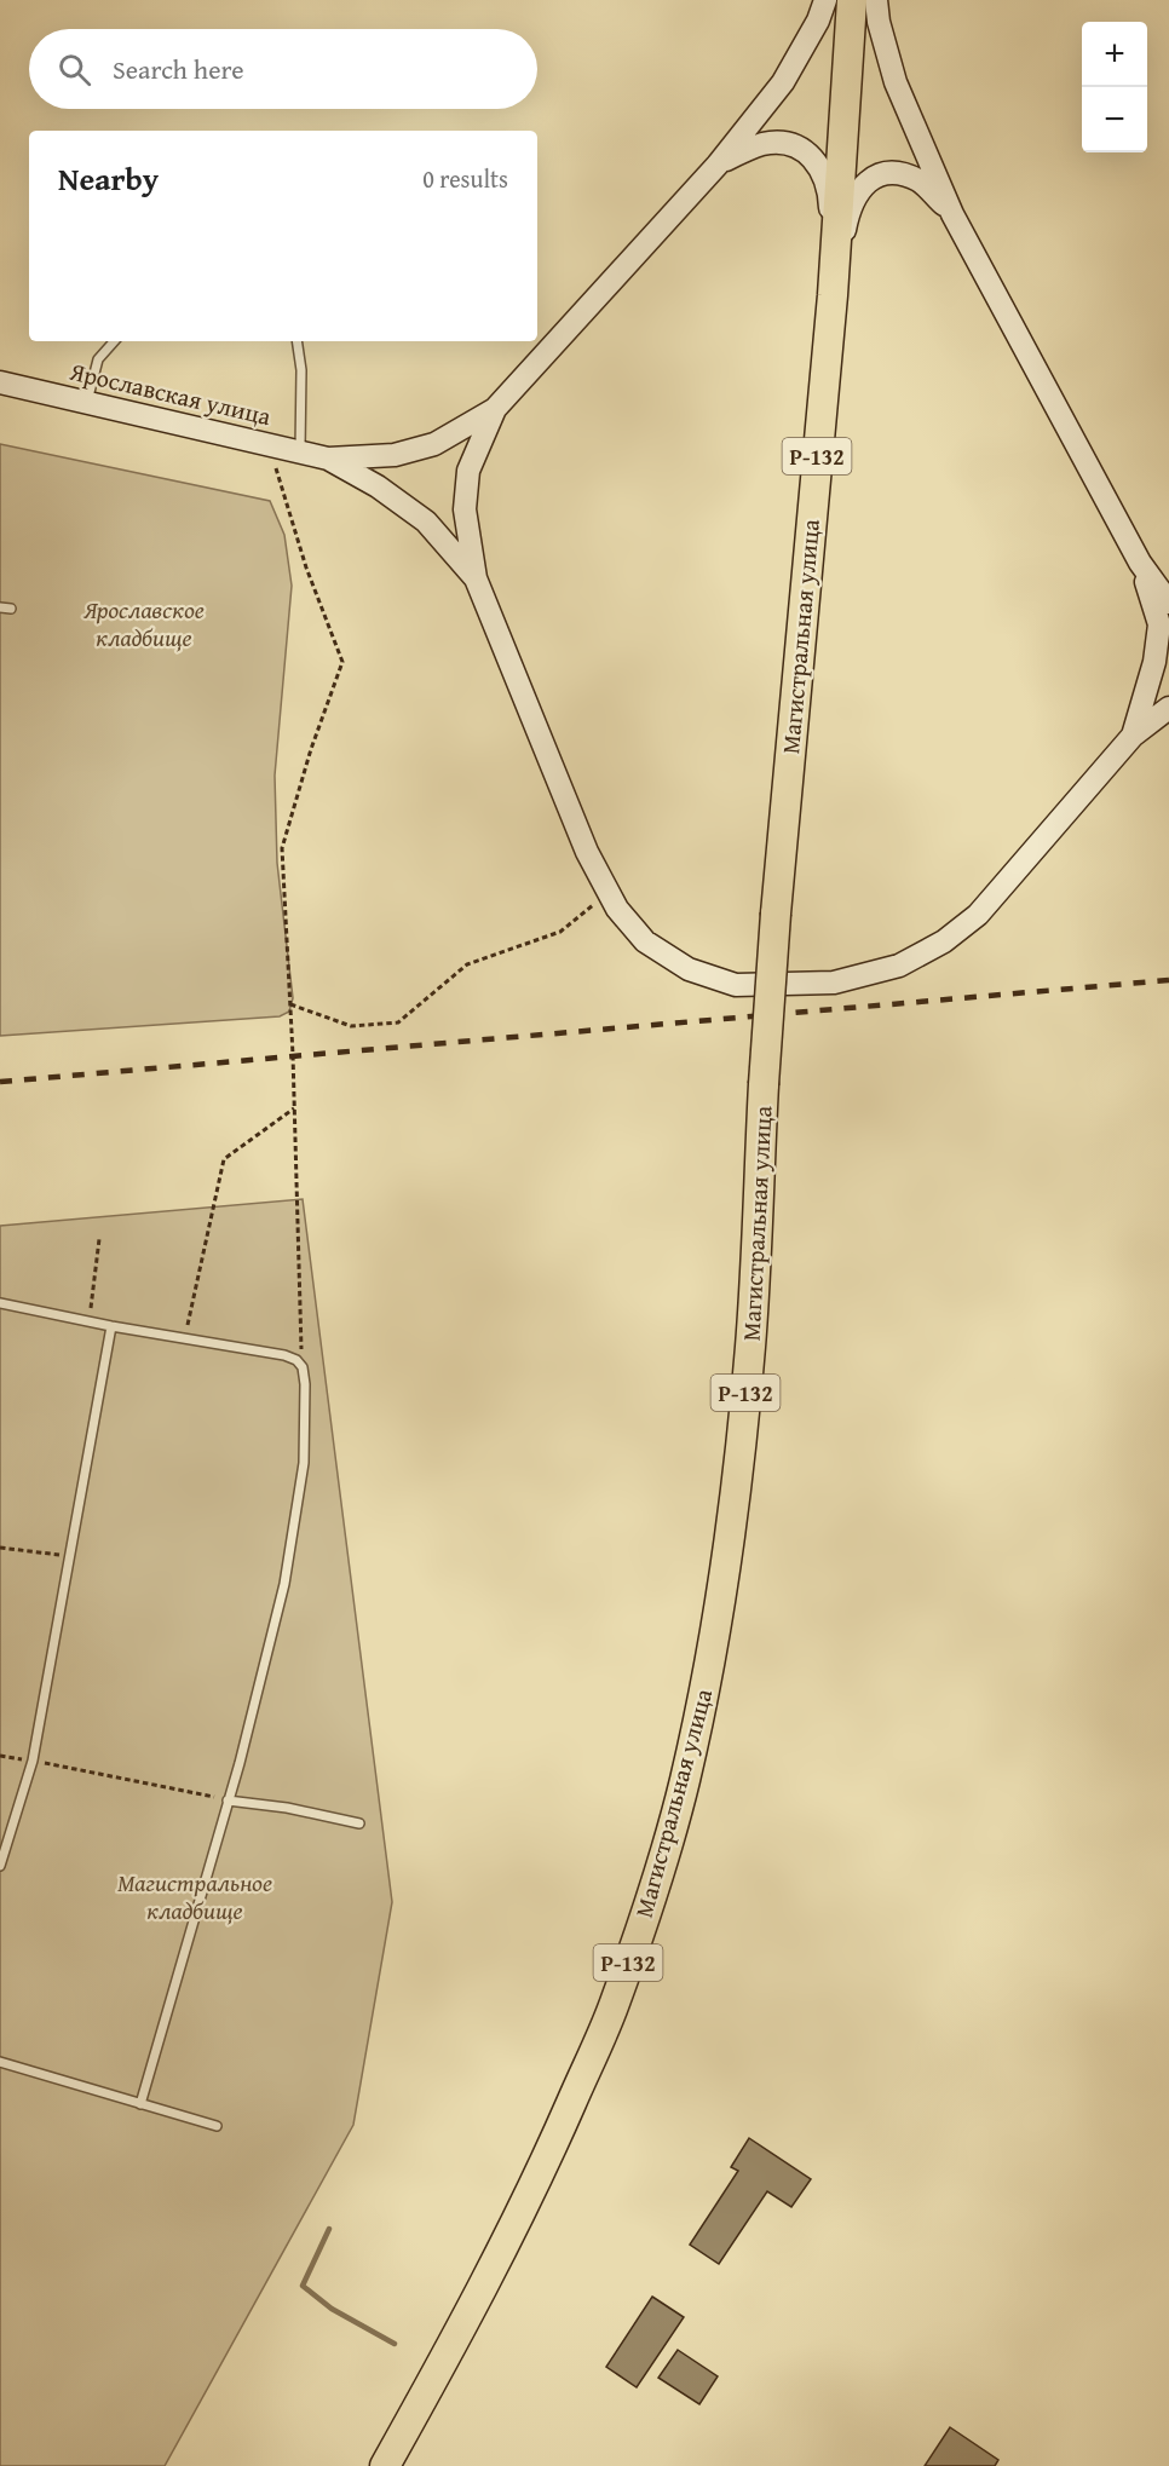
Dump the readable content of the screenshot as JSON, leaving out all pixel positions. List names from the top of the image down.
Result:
{
  "streets": {
    "highway": ["Р-132", "Магистральная улица"],
    "main road": ["Ярославская улица"]
  },
  "parks": ["Ярославское кладбище", "Магистральное кладбище"],
  "page": {
    "map_buttons": ["+", "−"],
    "search": "Search here",
    "heading": ["Nearby", "0 results"]
  }
}
